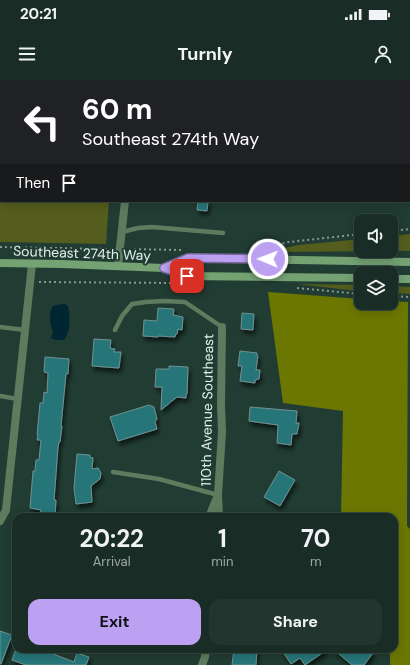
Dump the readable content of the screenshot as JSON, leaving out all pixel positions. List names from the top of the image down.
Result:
{
  "streets": {
    "main road": ["Southeast 274th Way"],
    "street": ["110th Avenue Southeast"]
  },
  "page": {
    "status": "20:21",
    "header": "Turnly",
    "turn": ["60 m", "Southeast 274th Way"],
    "then": "Then",
    "eta": [
      "20:22",
      "Arrival",
      "1",
      "min",
      "70",
      "m"
    ],
    "buttons": ["Exit", "Share"]
  }
}
